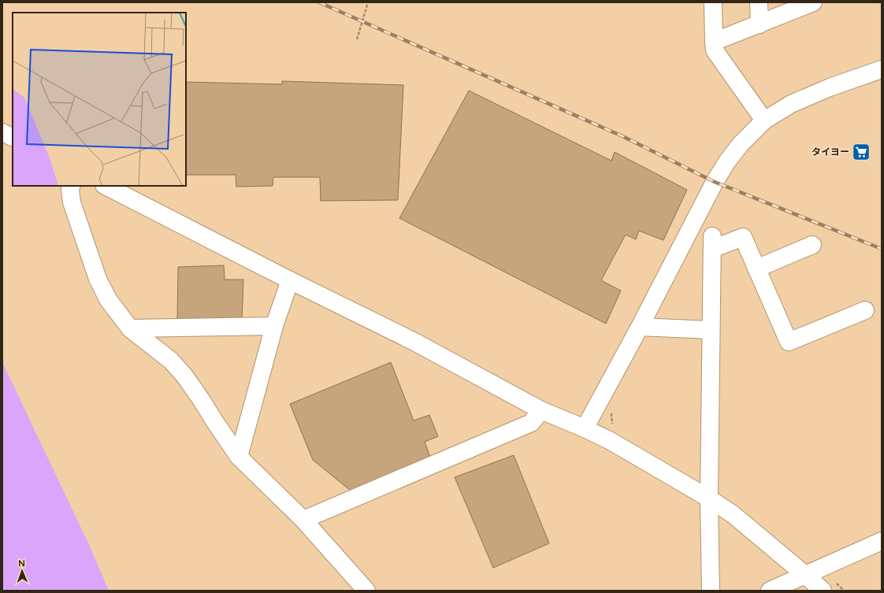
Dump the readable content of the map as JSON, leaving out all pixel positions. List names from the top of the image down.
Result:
{
  "places": {
    "supermarket": ["タイヨー"]
  },
  "north": "top"
}
